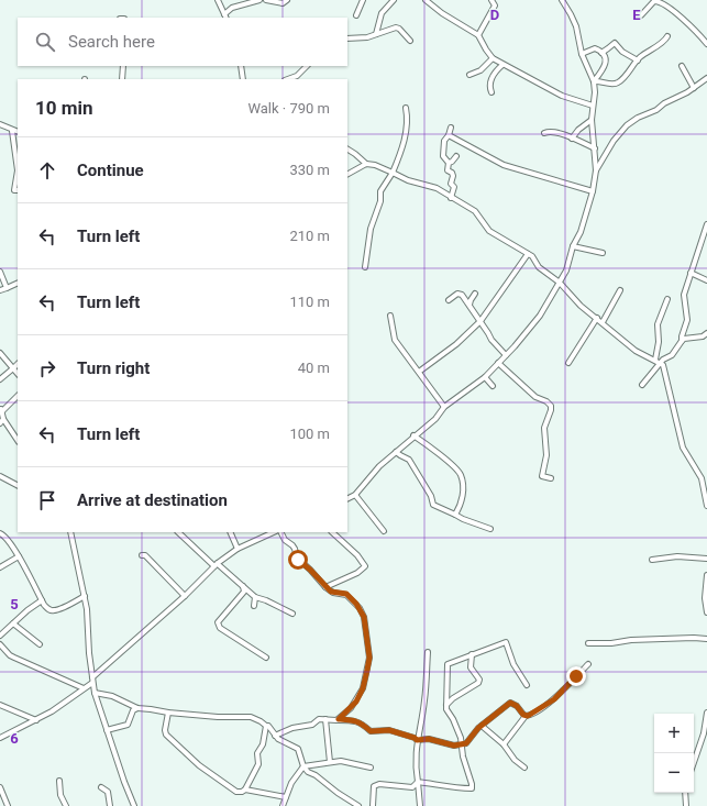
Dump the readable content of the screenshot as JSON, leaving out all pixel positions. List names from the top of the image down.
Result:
{
  "page": {
    "search": "Search here",
    "heading": ["10 min", "Walk · 790 m"],
    "list": [
      ["Continue", "330 m"],
      ["Turn left", "210 m"],
      ["Turn left", "110 m"],
      ["Turn right", "40 m"],
      ["Turn left", "100 m"],
      "Arrive at destination"
    ],
    "map_buttons": ["+", "−"]
  },
  "grid": {
    "columns": ["D", "E"],
    "rows": ["5", "6"]
  }
}
